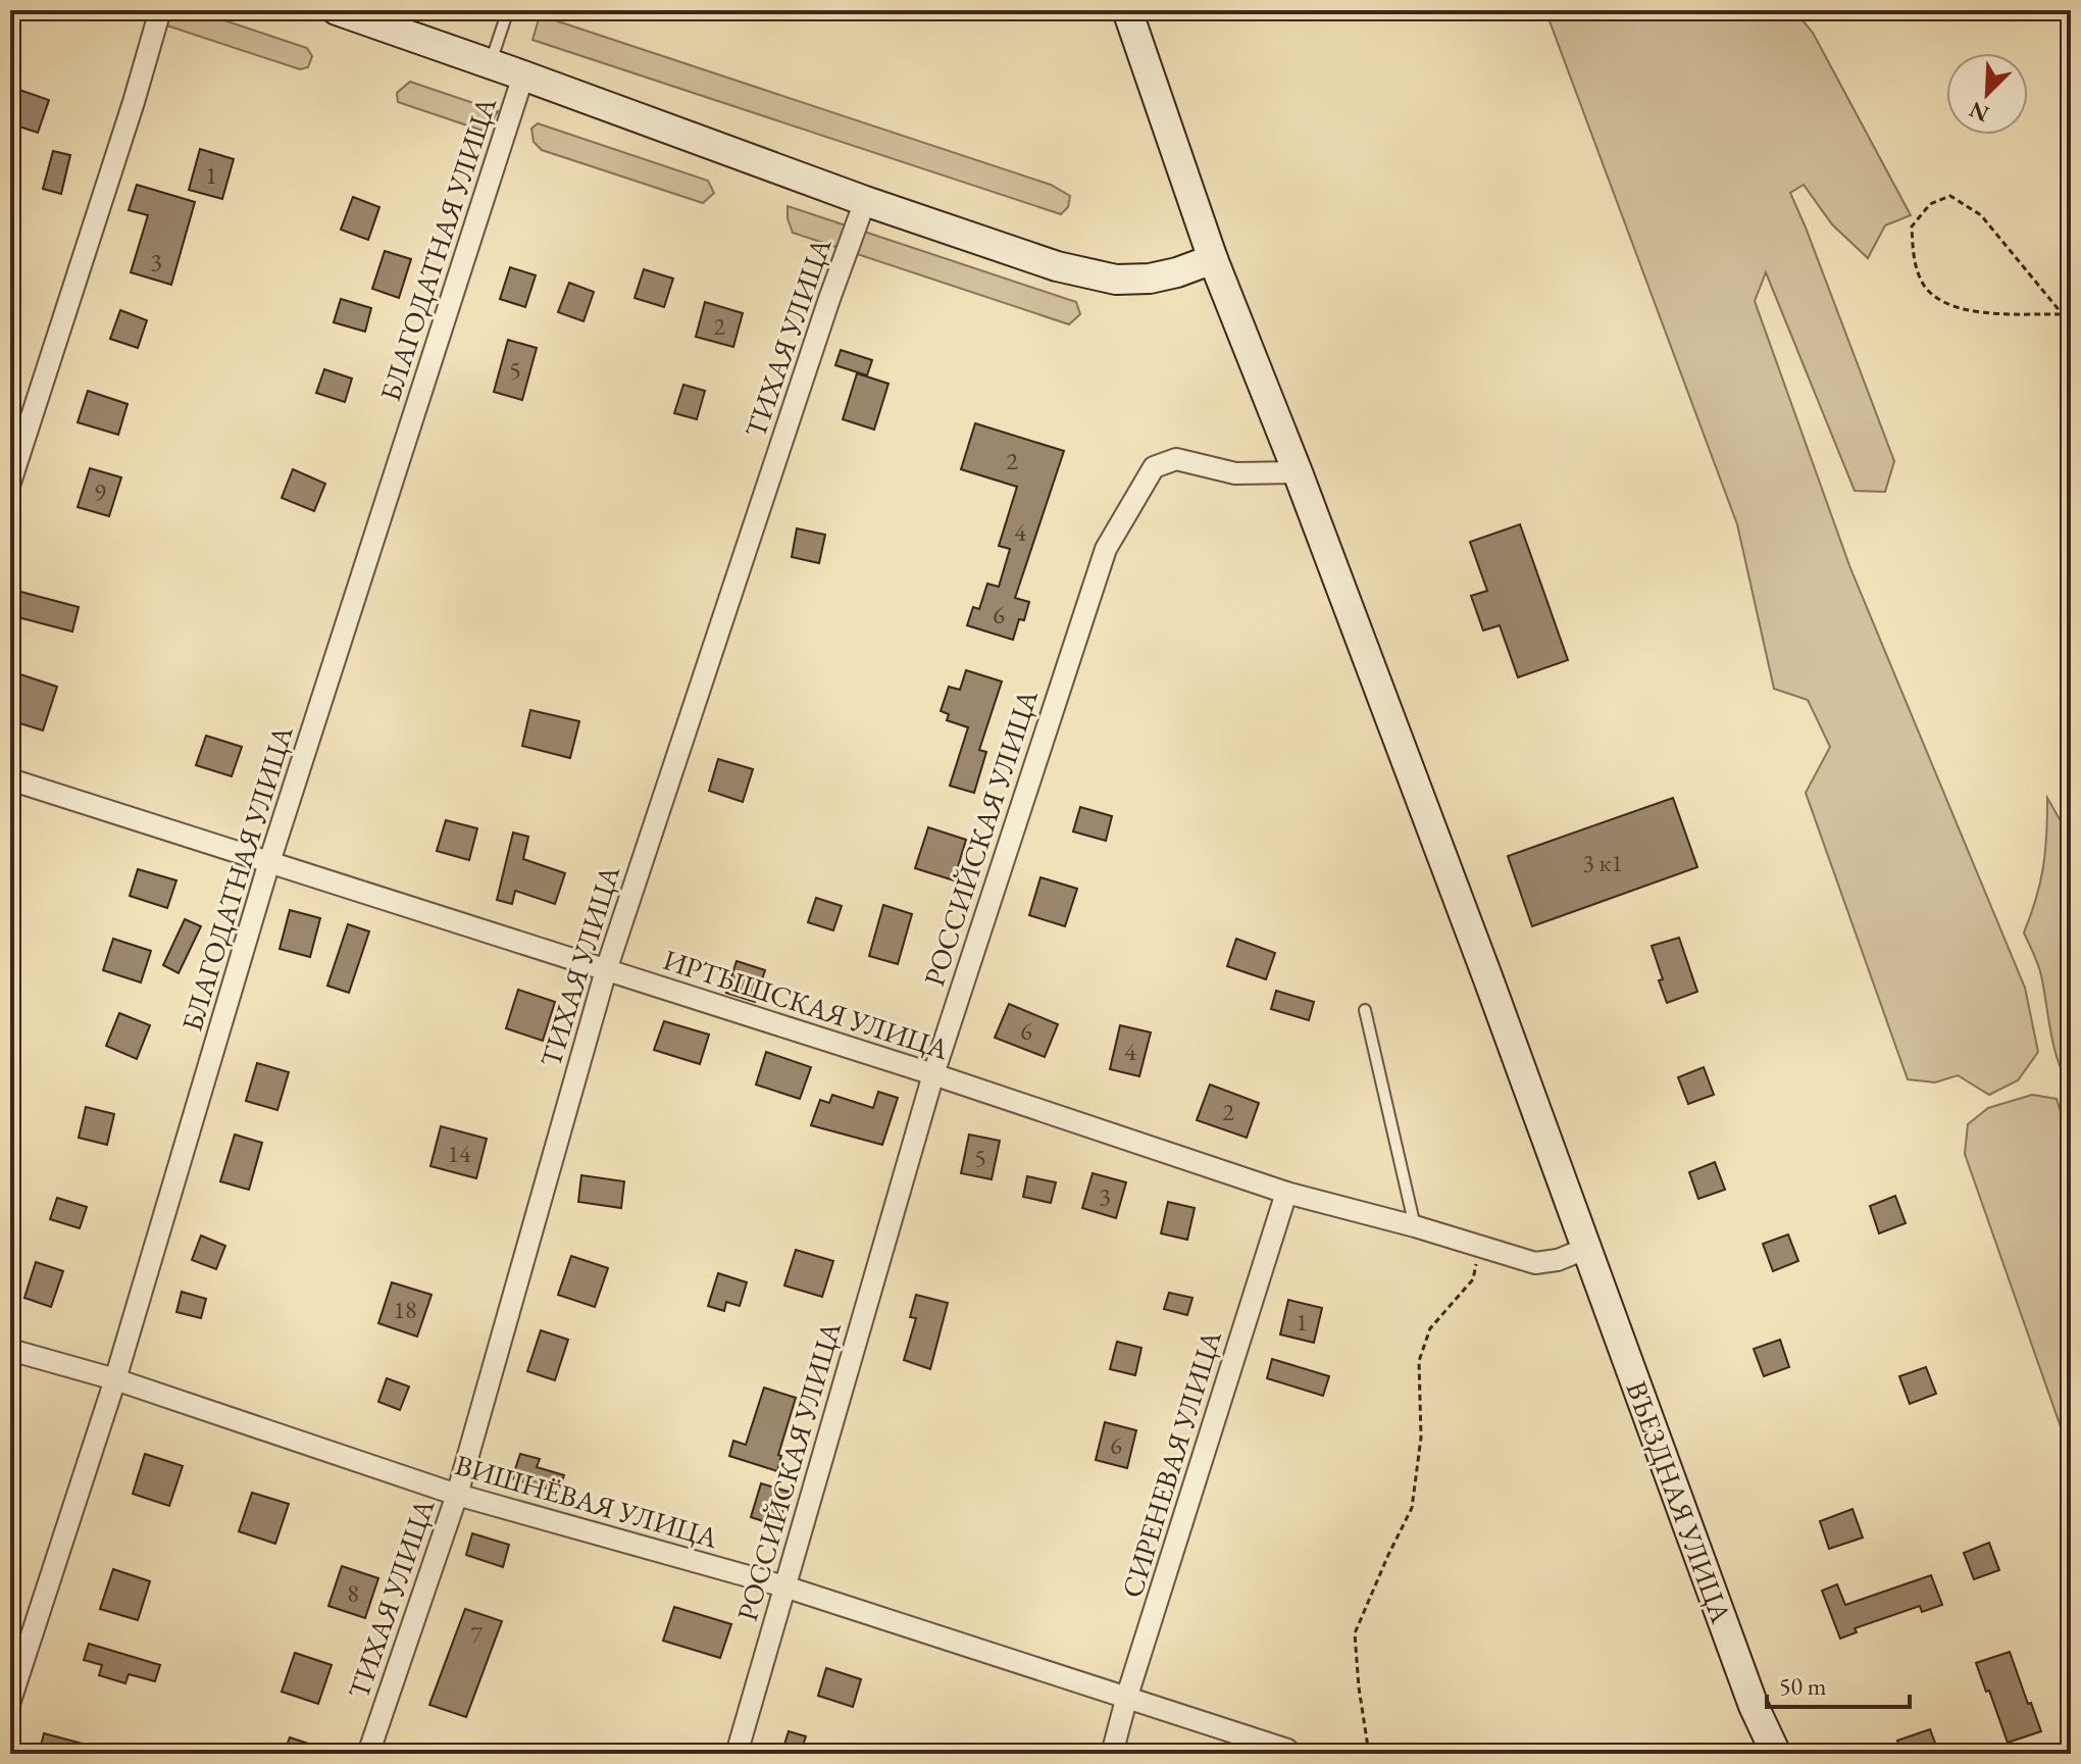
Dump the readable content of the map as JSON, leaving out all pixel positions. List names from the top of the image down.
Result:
{
  "streets": {
    "street": [
      "БЛАГОДАТНАЯ УЛИЦА",
      "ТИХАЯ УЛИЦА",
      "РОССИЙСКАЯ УЛИЦА",
      "ИРТЫШСКАЯ УЛИЦА",
      "СИРЕНЕВАЯ УЛИЦА",
      "ВИШНЁВАЯ УЛИЦА",
      "ВЪЕЗДНАЯ УЛИЦА"
    ]
  },
  "crossings": [
    ["БЛАГОДАТНАЯ УЛИЦА", "ИРТЫШСКАЯ УЛИЦА"],
    ["БЛАГОДАТНАЯ УЛИЦА", "ВИШНЁВАЯ УЛИЦА"],
    ["ТИХАЯ УЛИЦА", "ИРТЫШСКАЯ УЛИЦА"],
    ["ТИХАЯ УЛИЦА", "ВИШНЁВАЯ УЛИЦА"],
    ["РОССИЙСКАЯ УЛИЦА", "ИРТЫШСКАЯ УЛИЦА"],
    ["РОССИЙСКАЯ УЛИЦА", "ВИШНЁВАЯ УЛИЦА"],
    ["РОССИЙСКАЯ УЛИЦА", "ВЪЕЗДНАЯ УЛИЦА"],
    ["ИРТЫШСКАЯ УЛИЦА", "СИРЕНЕВАЯ УЛИЦА"],
    ["ИРТЫШСКАЯ УЛИЦА", "ВЪЕЗДНАЯ УЛИЦА"],
    ["СИРЕНЕВАЯ УЛИЦА", "ВИШНЁВАЯ УЛИЦА"]
  ],
  "house_numbers": [
    "1",
    "3",
    "2",
    "5",
    "2",
    "9",
    "4",
    "6",
    "3 к1",
    "6",
    "4",
    "2",
    "14",
    "5",
    "3",
    "18",
    "1",
    "6",
    "8",
    "7"
  ],
  "scale_bar": "50 m",
  "north": "bottom left"
}
